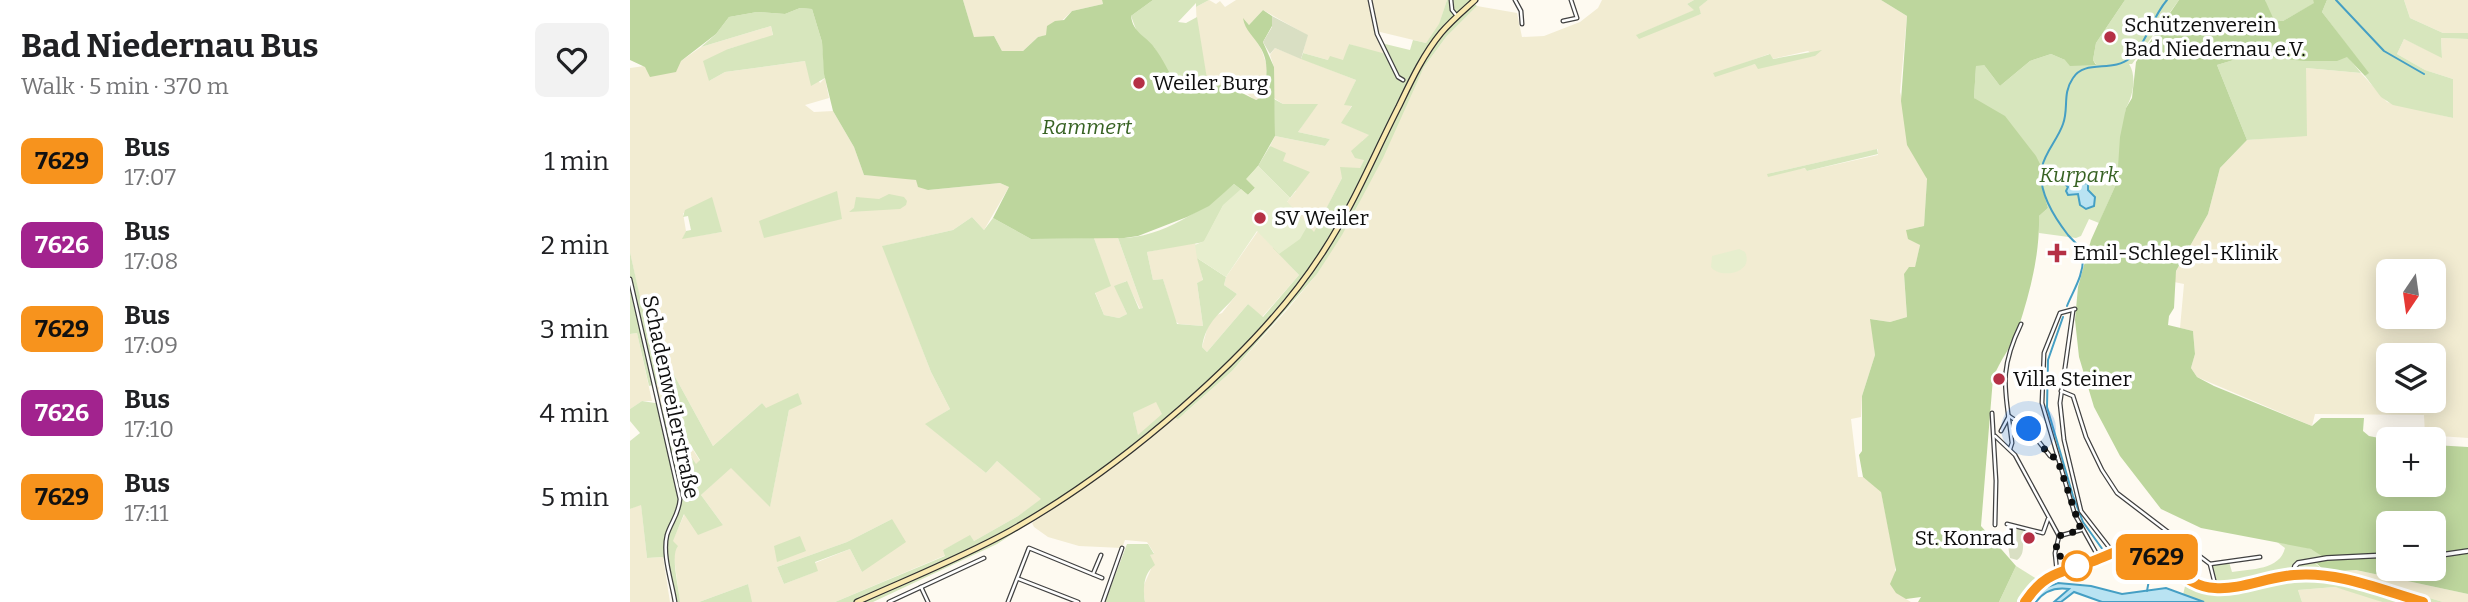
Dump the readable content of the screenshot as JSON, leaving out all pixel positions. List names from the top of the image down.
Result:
{
  "streets": {
    "street": ["Schadenweilerstraße"]
  },
  "parks": ["Rammert", "Kurpark"],
  "places": {
    "other": [
      "Schützenverein Bad Niedernau e.V.",
      "Weiler Burg",
      "SV Weiler",
      "Villa Steiner",
      "St. Konrad"
    ],
    "health": ["Emil-Schlegel-Klinik"]
  },
  "lines": ["bus line 7629"],
  "north": "bottom",
  "page": {
    "heading": ["Bad Niedernau Bus", "Walk · 5 min · 370 m"],
    "on_map": "7629",
    "list": [
      {
        "mark": "7629",
        "name": "Bus",
        "note": "17:07",
        "value": "1 min"
      },
      {
        "mark": "7626",
        "name": "Bus",
        "note": "17:08",
        "value": "2 min"
      },
      {
        "mark": "7629",
        "name": "Bus",
        "note": "17:09",
        "value": "3 min"
      },
      {
        "mark": "7626",
        "name": "Bus",
        "note": "17:10",
        "value": "4 min"
      },
      {
        "mark": "7629",
        "name": "Bus",
        "note": "17:11",
        "value": "5 min"
      }
    ],
    "map_buttons": ["+", "−"]
  }
}
